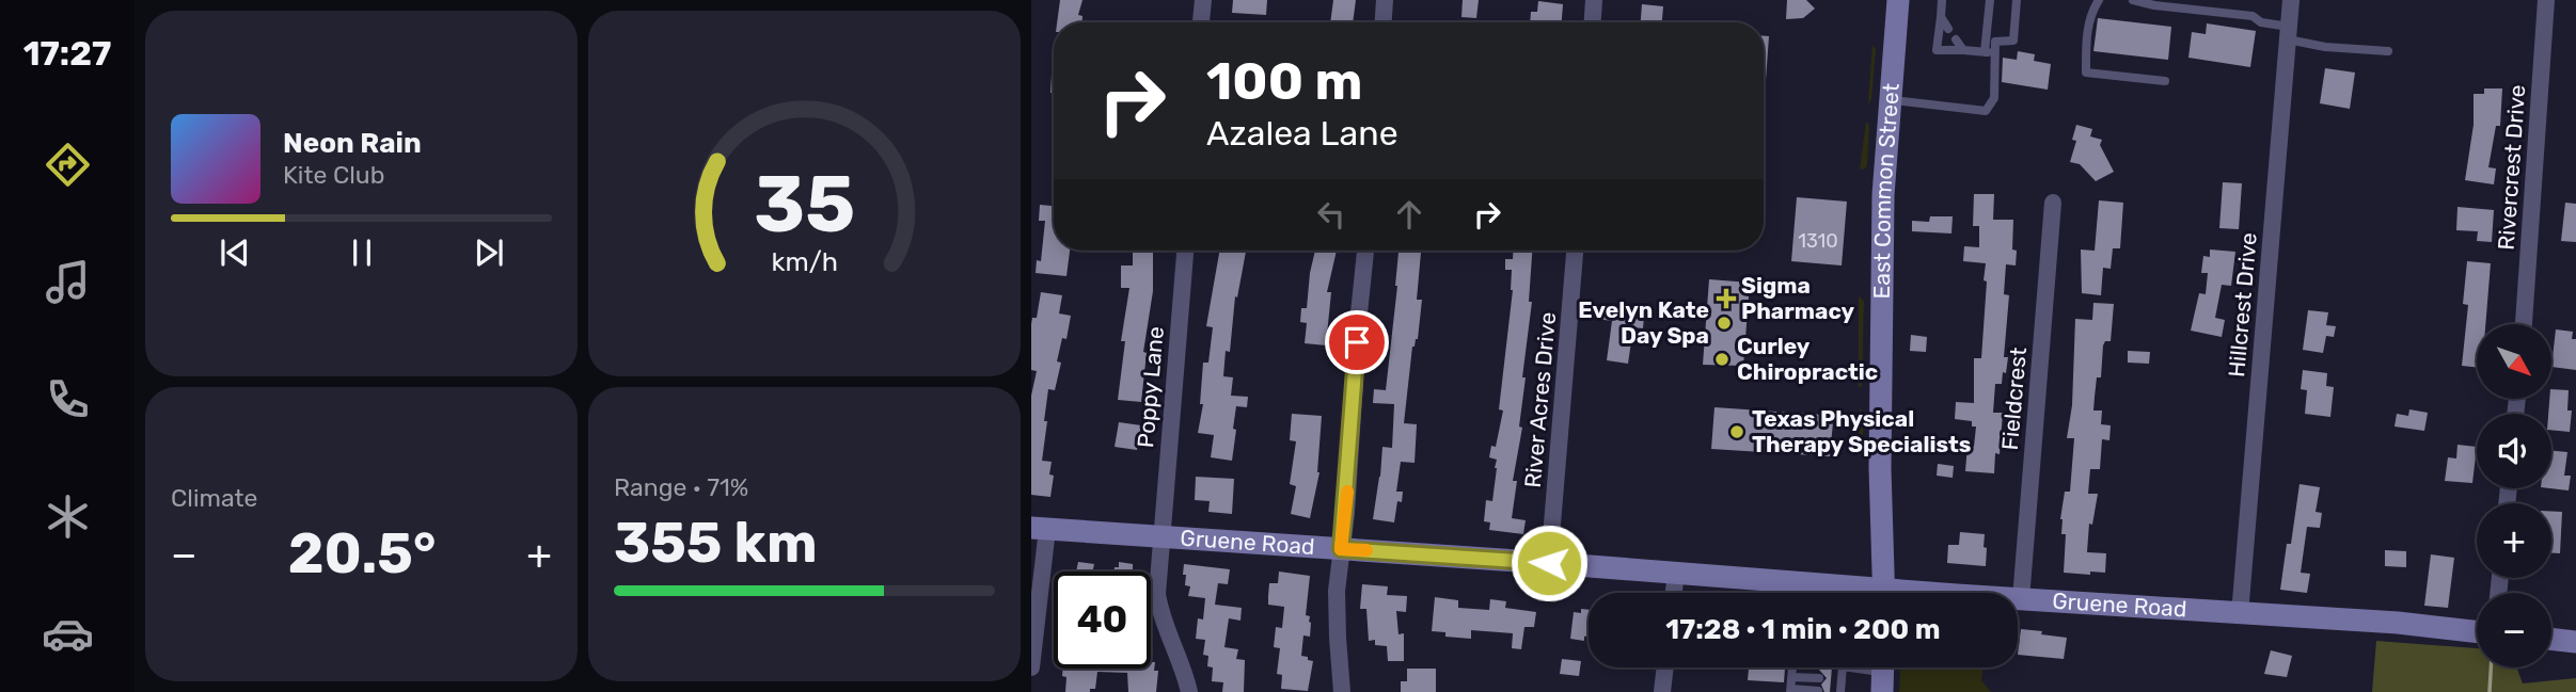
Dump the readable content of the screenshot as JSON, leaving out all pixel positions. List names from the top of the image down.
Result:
{
  "streets": {
    "street": [
      "Rivercrest Drive",
      "East Common Street",
      "Hillcrest Drive",
      "Poppy Lane",
      "Fieldcrest",
      "River Acres Drive",
      "Gruene Road"
    ]
  },
  "crossings": [
    ["Hillcrest Drive", "Gruene Road"],
    ["Poppy Lane", "Gruene Road"],
    ["Fieldcrest", "Gruene Road"],
    ["River Acres Drive", "Gruene Road"]
  ],
  "places": {
    "health": ["Sigma Pharmacy"],
    "other": ["Evelyn Kate Day Spa", "Curley Chiropractic", "Texas Physical Therapy Specialists"]
  },
  "house_numbers": ["1310"],
  "north": "bottom right",
  "page": {
    "tabs": "17:27",
    "turn": ["100 m", "Azalea Lane"],
    "song": ["Neon Rain", "Kite Club"],
    "map_buttons": ["+", "−"],
    "tile": [
      "Climate",
      ["Range · 71%", "355 km"]
    ],
    "heat": ["−", "20.5°", "+"],
    "limit": "40",
    "trip": "17:28 · 1 min · 200 m",
    "gauge": ["35", "km/h"]
  }
}
